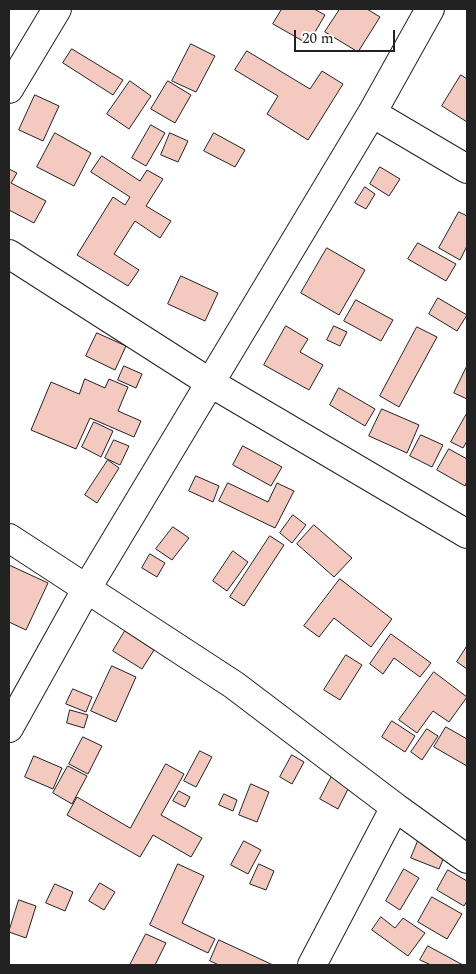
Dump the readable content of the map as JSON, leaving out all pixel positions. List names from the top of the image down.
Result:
{
  "scale_bar": "20 m"
}
